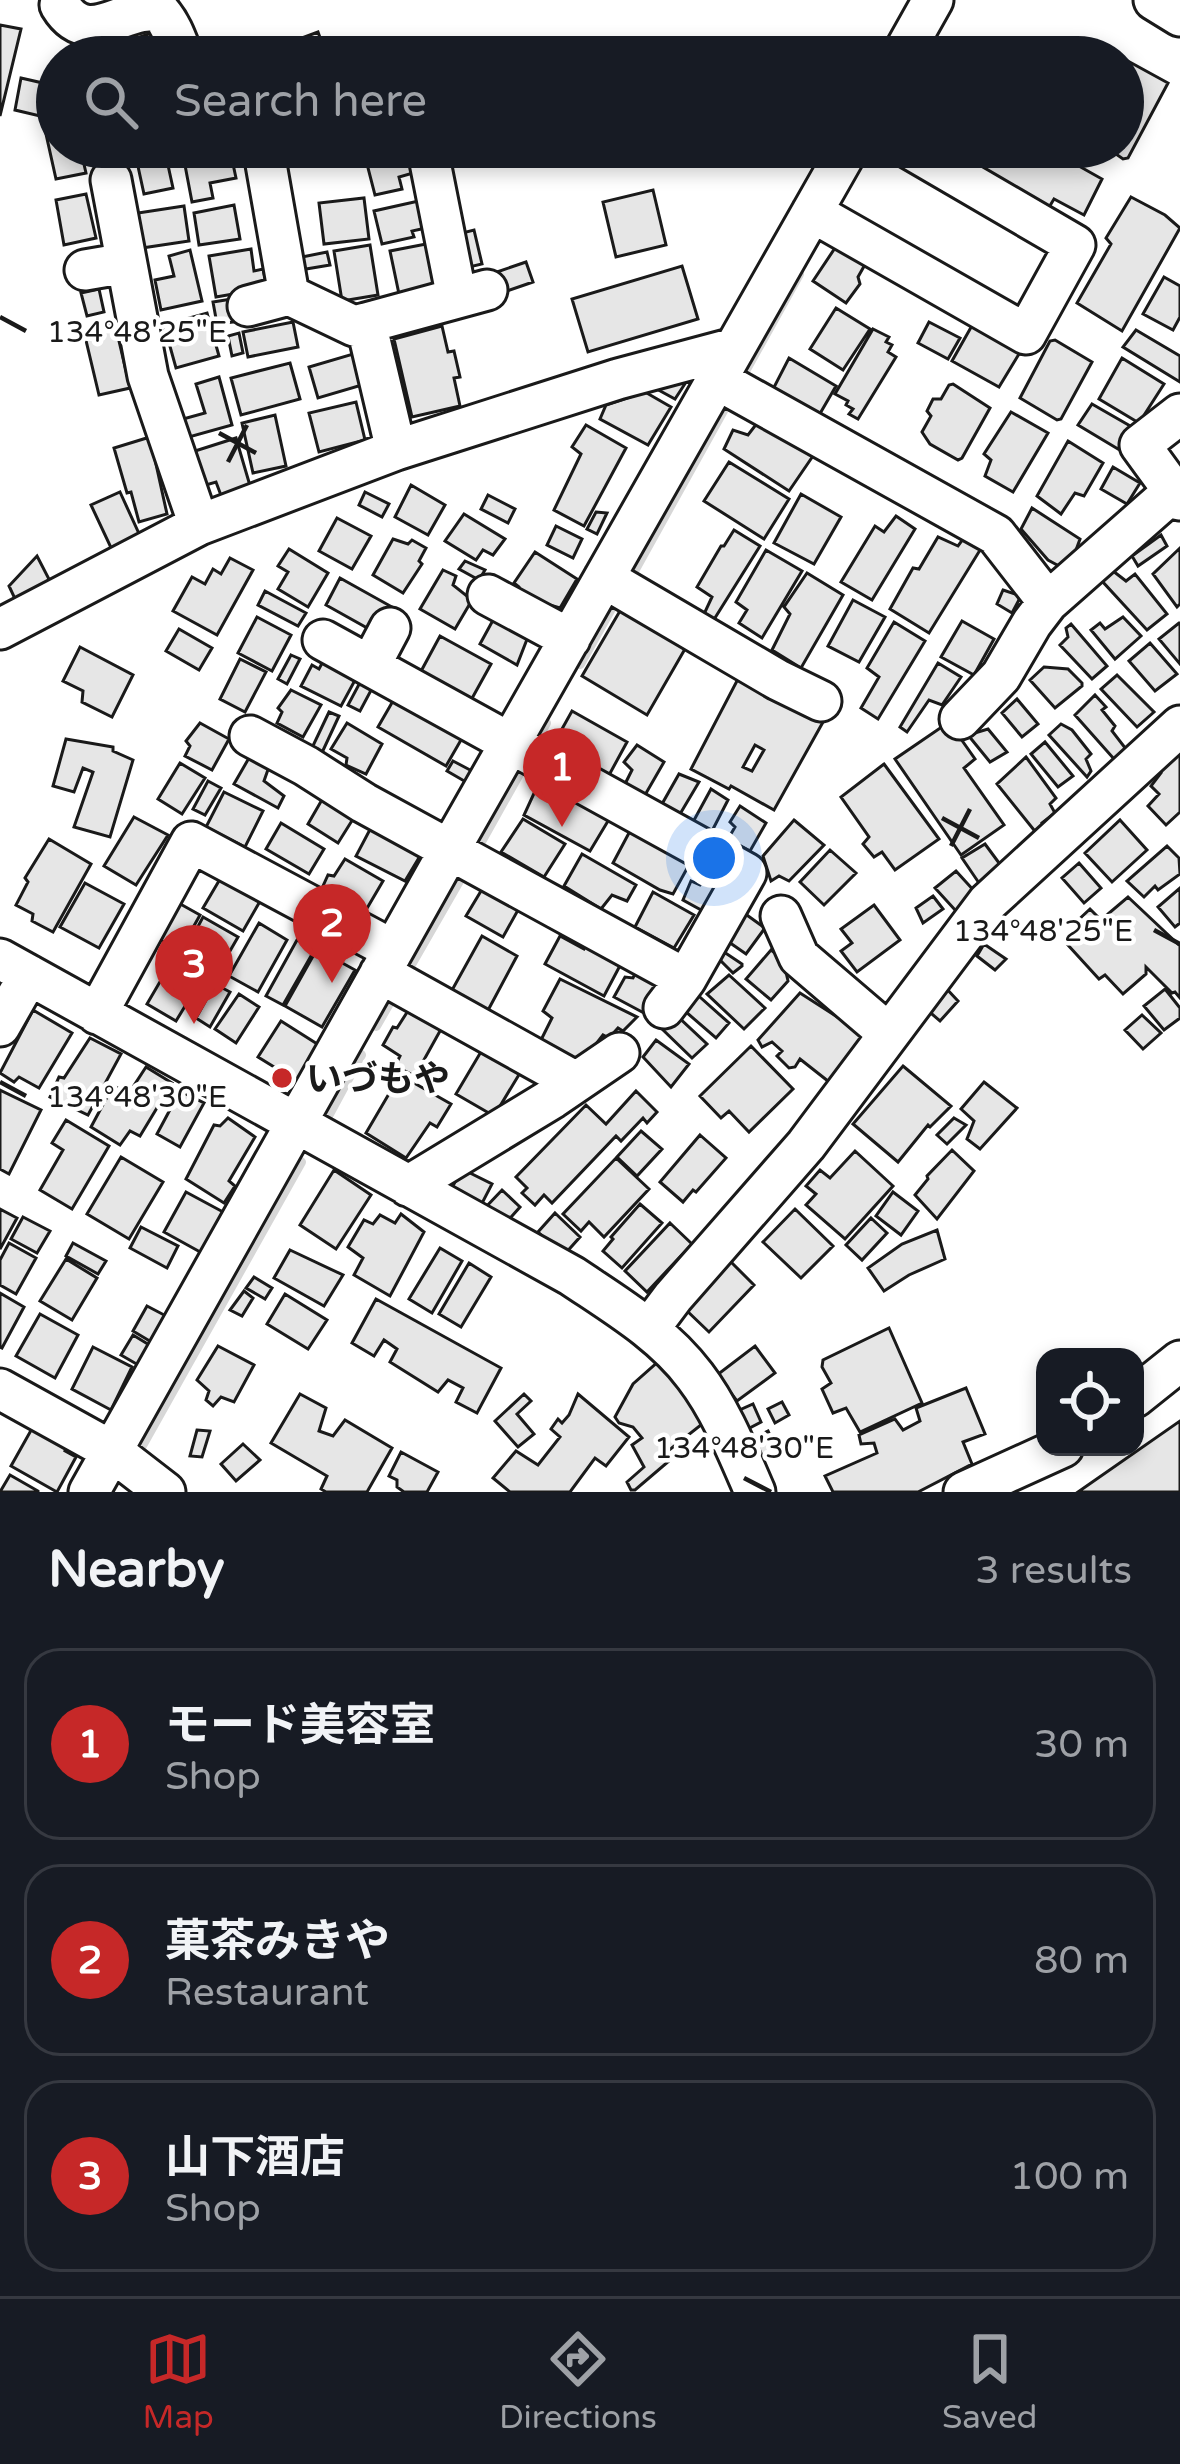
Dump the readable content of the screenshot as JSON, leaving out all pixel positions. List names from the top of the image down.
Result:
{
  "places": ["いづもや"],
  "page": {
    "search": "Search here",
    "pins": ["1", "2", "3"],
    "heading": ["Nearby", "3 results"],
    "list": [
      {
        "mark": "1",
        "name": "モード美容室",
        "note": "Shop",
        "value": "30 m"
      },
      {
        "mark": "2",
        "name": "菓茶みきや",
        "note": "Restaurant",
        "value": "80 m"
      },
      {
        "mark": "3",
        "name": "山下酒店",
        "note": "Shop",
        "value": "100 m"
      }
    ],
    "nav": ["Map", "Directions", "Saved"]
  },
  "coordinates": ["134°48'25\"E", "134°48'30\"E"]
}
